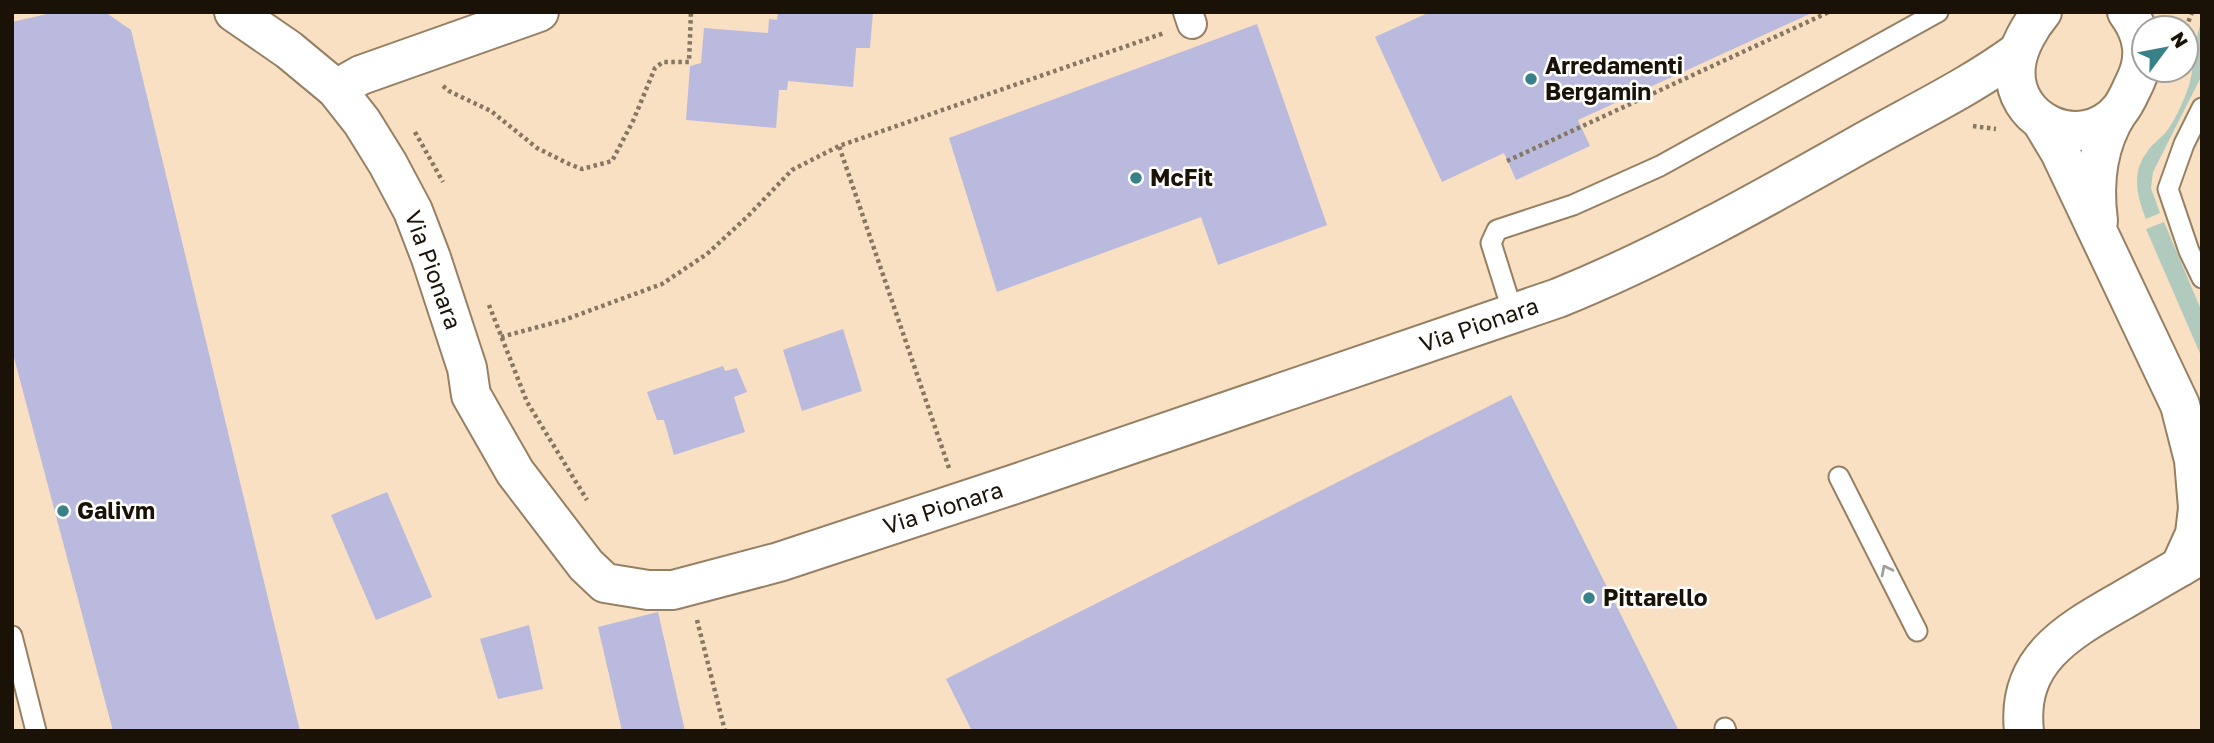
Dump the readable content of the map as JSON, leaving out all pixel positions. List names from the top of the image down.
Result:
{
  "streets": {
    "street": ["Via Pionara"]
  },
  "places": [
    "Arredamenti Bergamin",
    "McFit",
    "Galivm",
    "Pittarello"
  ],
  "north": "top right"
}
